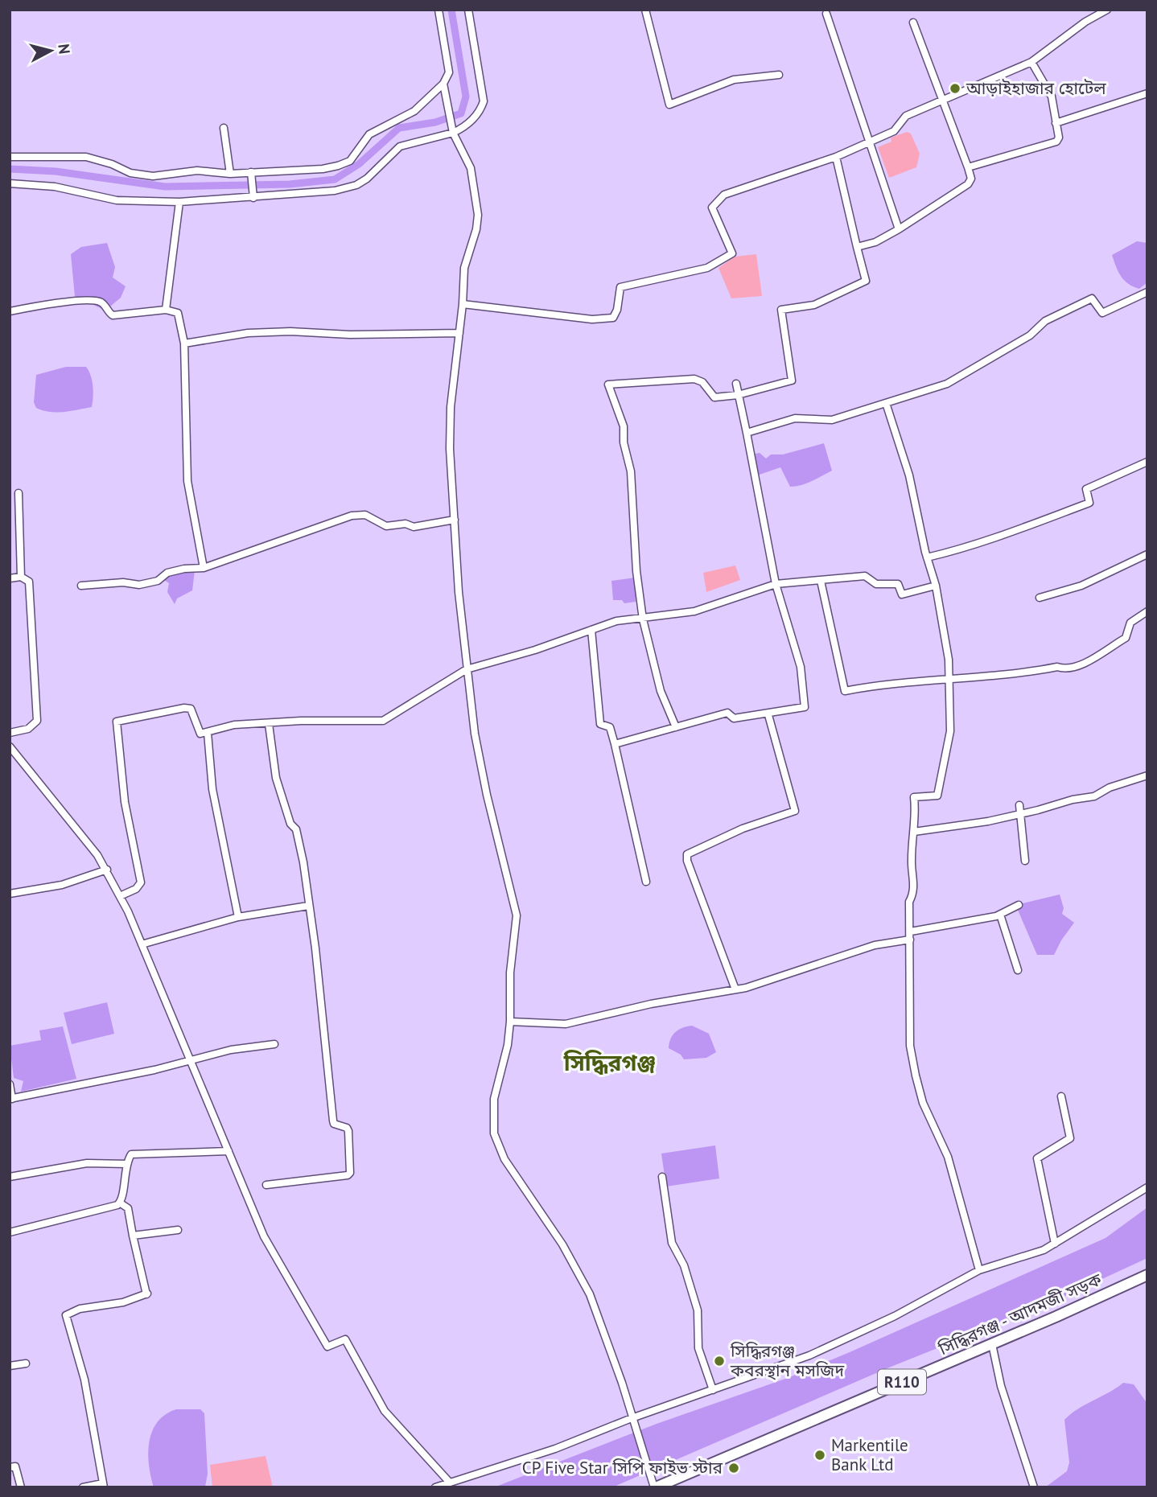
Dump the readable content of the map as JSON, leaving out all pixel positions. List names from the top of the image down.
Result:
{
  "streets": {
    "main road": ["সিদ্ধিরগঞ্জ - আদমজী সড়ক", "R110"]
  },
  "districts": ["সিদ্ধিরগঞ্জ"],
  "places": [
    "আড়াইহাজার হোটেল",
    "সিদ্ধিরগঞ্জ কবরস্থান মসজিদ",
    "Markentile Bank Ltd",
    "CP Five Star সিপি ফাইভ স্টার"
  ],
  "north": "right"
}
